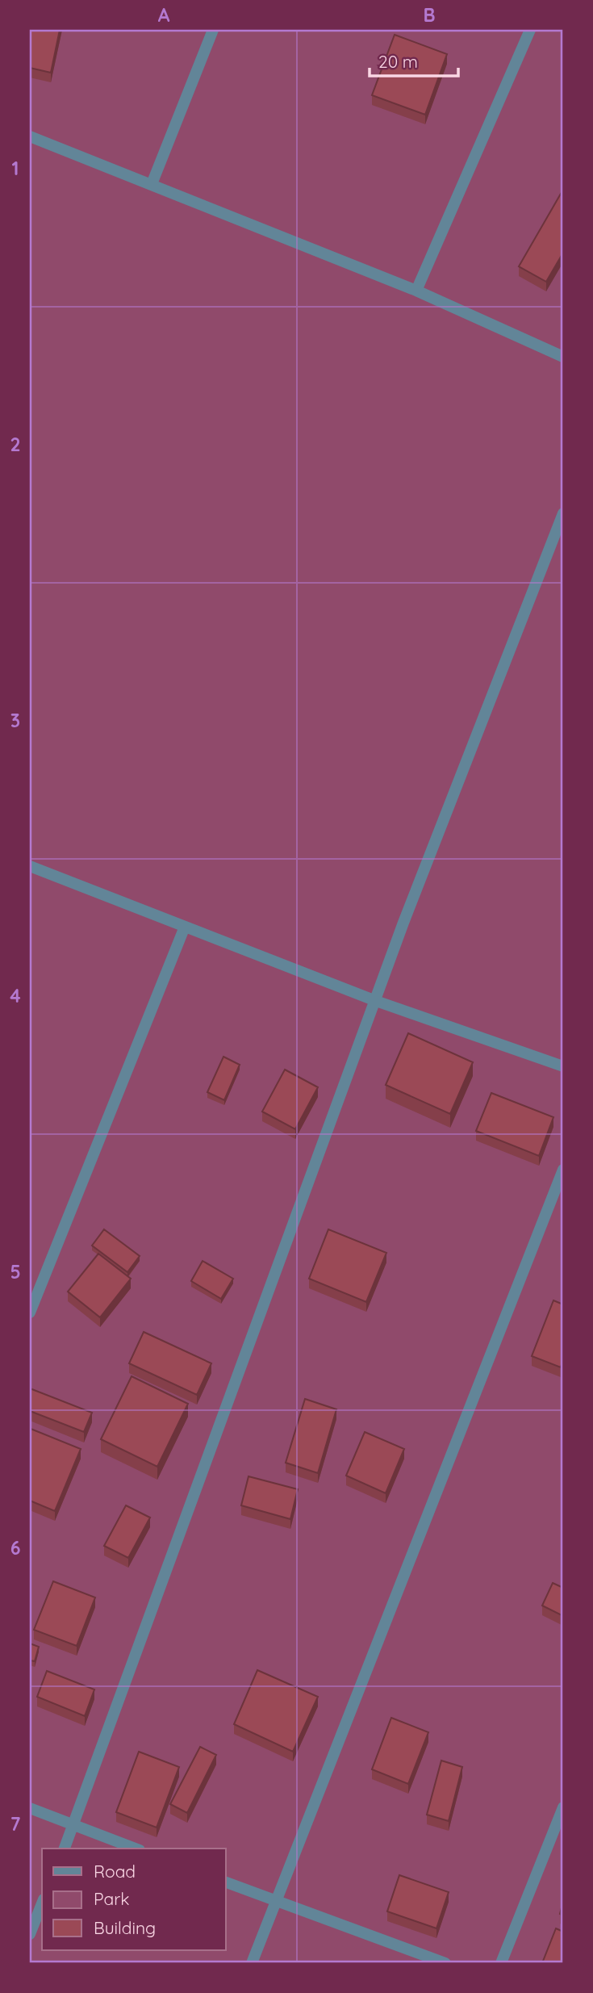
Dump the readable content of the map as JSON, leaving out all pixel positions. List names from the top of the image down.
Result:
{
  "legend": ["Road", "Park", "Building"],
  "scale_bar": "20 m",
  "grid": {
    "columns": ["A", "B"],
    "rows": [
      "1",
      "2",
      "3",
      "4",
      "5",
      "6",
      "7"
    ]
  }
}
